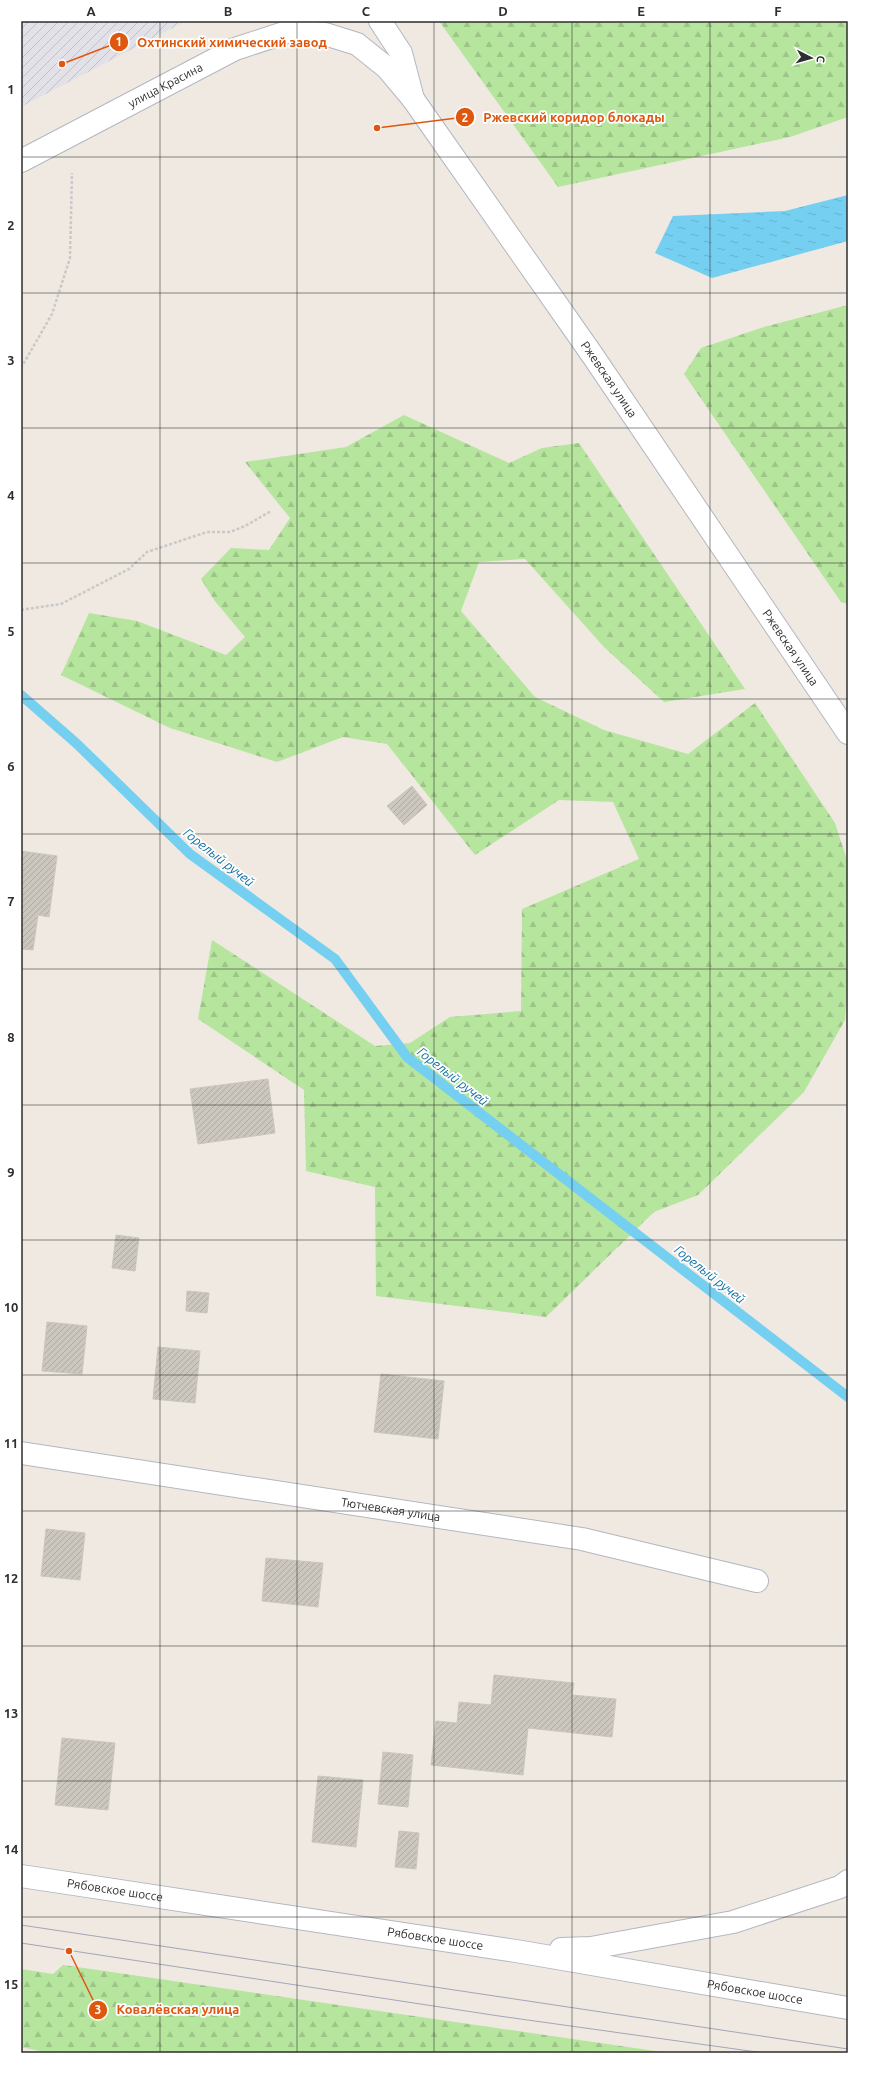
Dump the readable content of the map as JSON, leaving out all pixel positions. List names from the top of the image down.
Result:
{
  "streets": {
    "main road": [
      "улица Красина",
      "Ржевская улица",
      "Тютчевская улица",
      "Рябовское шоссе"
    ]
  },
  "crossings": [
    ["улица Красина", "Ржевская улица"]
  ],
  "water": ["Горелый ручей"],
  "places": ["Охтинский химический завод", "Ржевский коридор блокады", "Ковалёвская улица"],
  "north": "right",
  "grid": {
    "columns": [
      "A",
      "B",
      "C",
      "D",
      "E",
      "F"
    ],
    "rows": [
      "1",
      "2",
      "3",
      "4",
      "5",
      "6",
      "7",
      "8",
      "9",
      "10",
      "11",
      "12",
      "13",
      "14",
      "15"
    ]
  }
}
